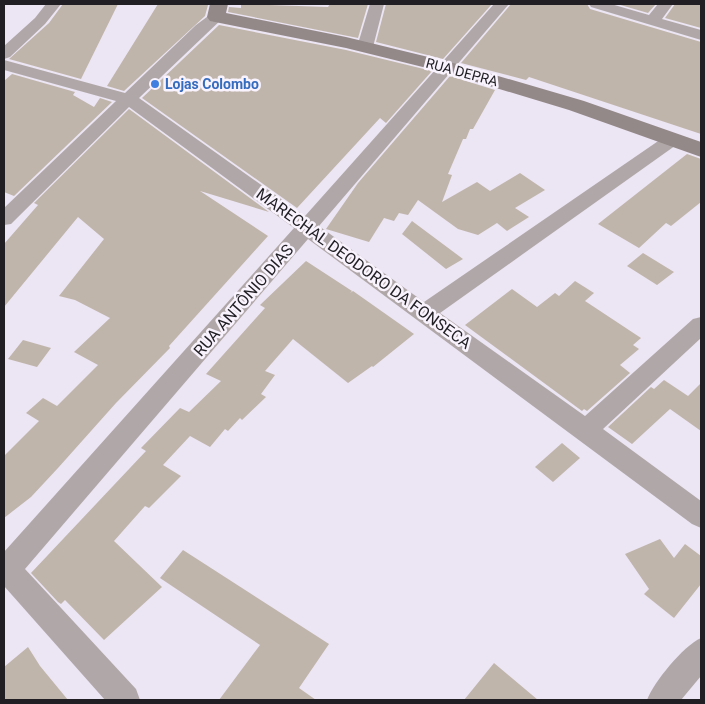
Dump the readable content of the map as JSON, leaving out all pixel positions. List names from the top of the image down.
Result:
{
  "streets": {
    "street": ["RUA DEPRA", "MARECHAL DEODORO DA FONSECA", "RUA ANTÔNIO DIAS"]
  },
  "crossings": [
    ["RUA DEPRA", "RUA ANTÔNIO DIAS"],
    ["MARECHAL DEODORO DA FONSECA", "RUA ANTÔNIO DIAS"]
  ],
  "places": ["Lojas Colombo"]
}
